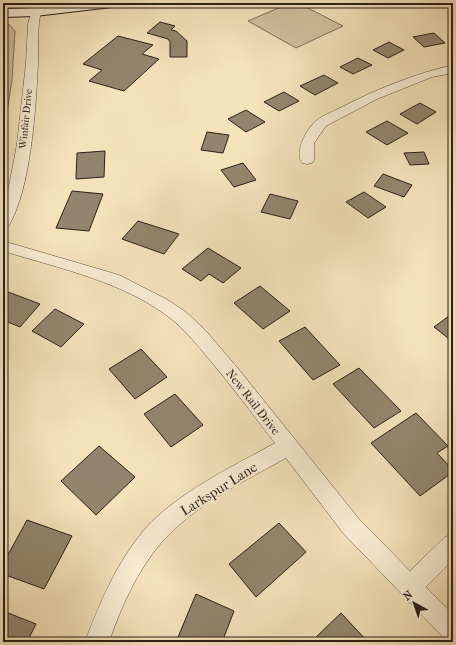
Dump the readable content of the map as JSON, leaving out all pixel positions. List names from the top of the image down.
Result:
{
  "streets": {
    "street": ["Winfair Drive", "New Rail Drive", "Larkspur Lane"]
  },
  "crossings": [
    ["New Rail Drive", "Larkspur Lane"]
  ],
  "north": "top left"
}
